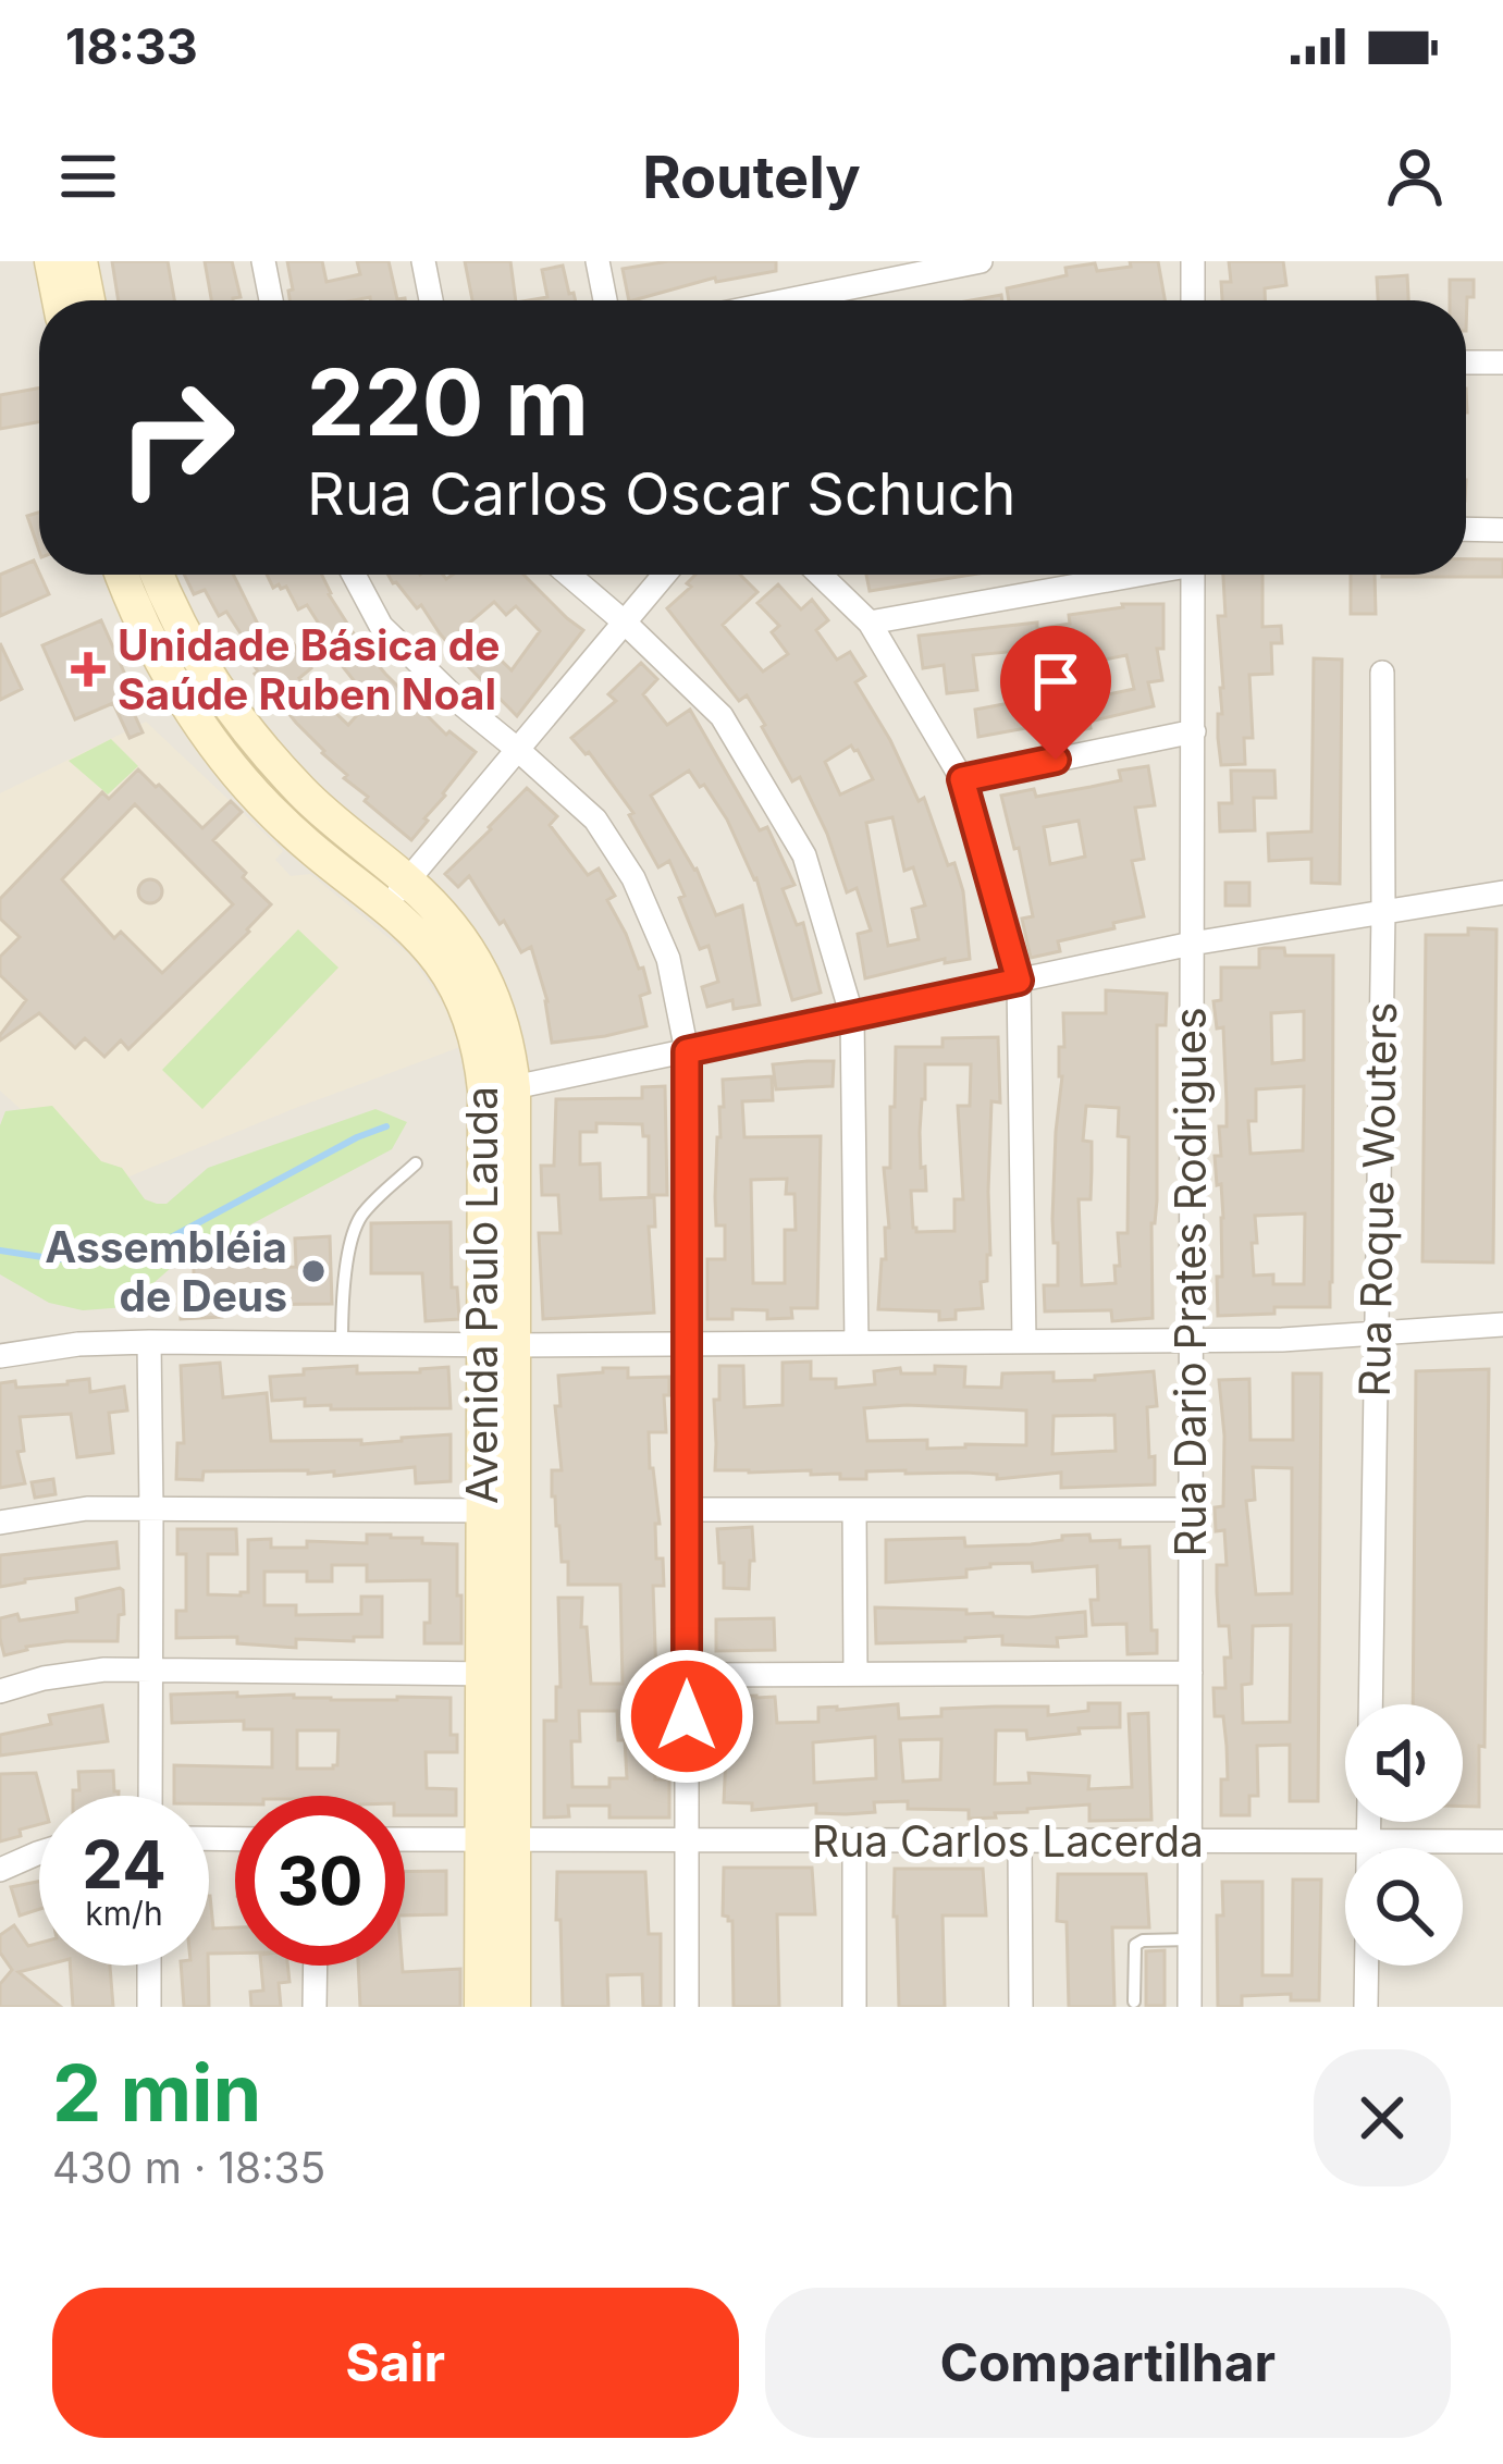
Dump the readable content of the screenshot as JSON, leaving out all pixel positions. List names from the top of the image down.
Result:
{
  "streets": {
    "main road": ["Avenida Paulo Lauda"],
    "street": ["Rua Roque Wouters", "Rua Dario Prates Rodrigues", "Rua Carlos Lacerda"]
  },
  "crossings": [
    ["Rua Dario Prates Rodrigues", "Rua Carlos Lacerda"],
    ["Avenida Paulo Lauda", "Rua Carlos Lacerda"]
  ],
  "places": {
    "health": ["Unidade Básica de Saúde Ruben Noal"],
    "other": ["Assembléia de Deus"]
  },
  "page": {
    "status": "18:33",
    "header": "Routely",
    "turn": ["220 m", "Rua Carlos Oscar Schuch"],
    "speed": "24 km/h",
    "limit": "30",
    "heading": ["2 min", "430 m · 18:35"],
    "buttons": ["Sair", "Compartilhar"]
  }
}
